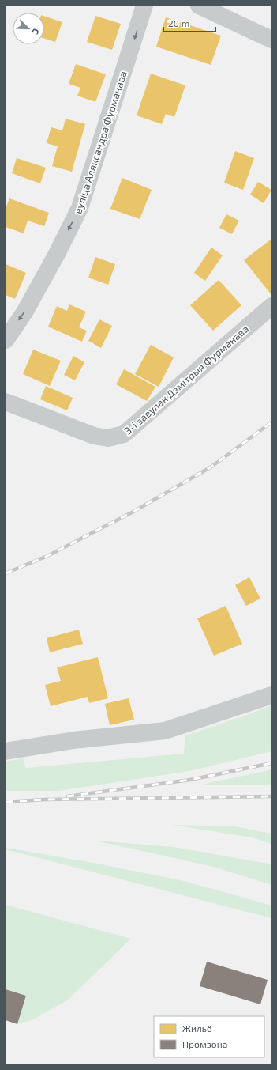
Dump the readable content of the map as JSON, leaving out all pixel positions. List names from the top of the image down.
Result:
{
  "streets": {
    "street": ["вуліца Аляксандра Фурманава", "3-і завулак Дзмітрыя Фурманава"]
  },
  "one_way": ["вуліца Аляксандра Фурманава"],
  "legend": ["Жильё", "Промзона"],
  "scale_bar": "20 m",
  "north": "bottom right"
}
